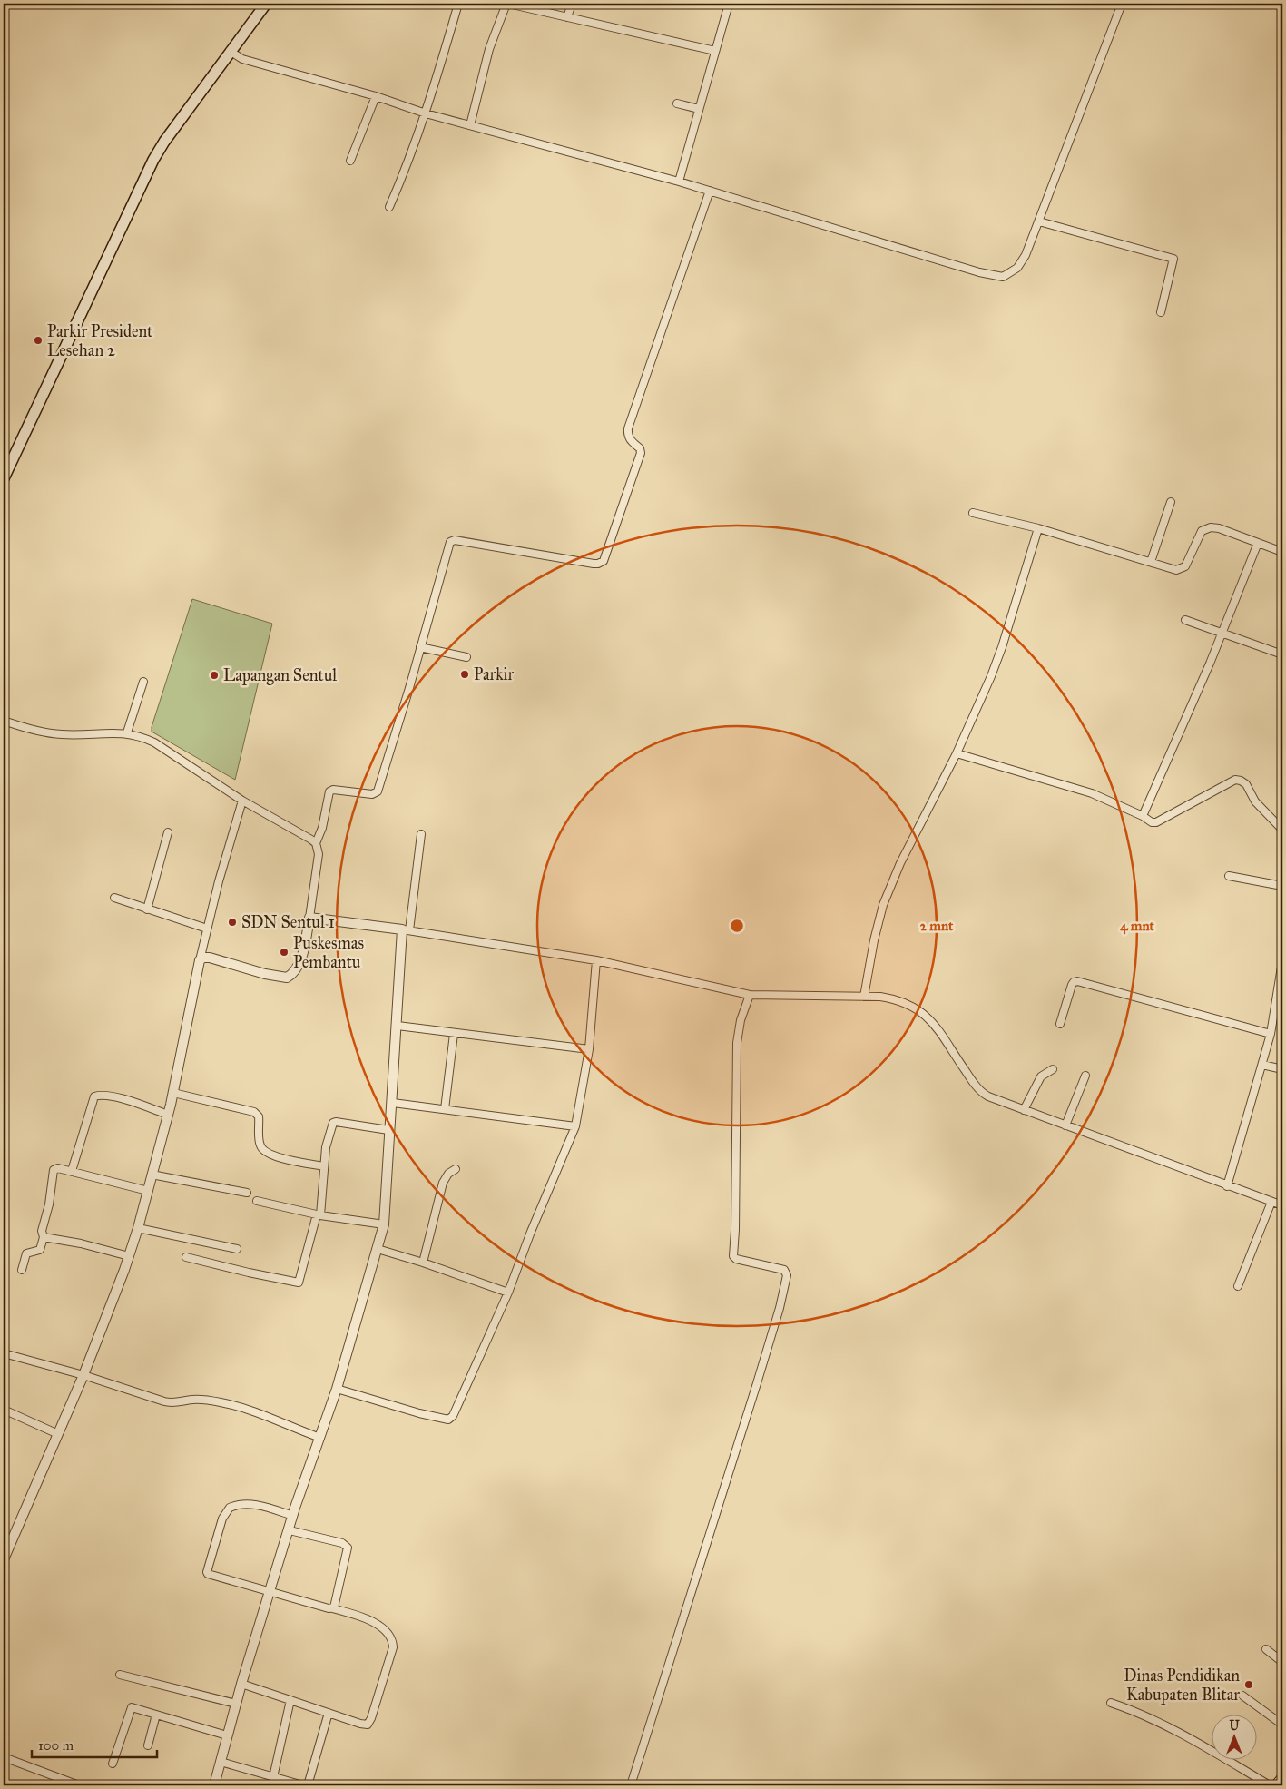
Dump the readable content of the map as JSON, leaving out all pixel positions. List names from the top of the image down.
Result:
{
  "places": [
    "Parkir President Lesehan 2",
    "Parkir",
    "Lapangan Sentul",
    "SDN Sentul 1",
    "Puskesmas Pembantu",
    "Dinas Pendidikan Kabupaten Blitar"
  ],
  "scale_bar": "100 m",
  "north": "top",
  "rings": ["2 mnt", "4 mnt"]
}
